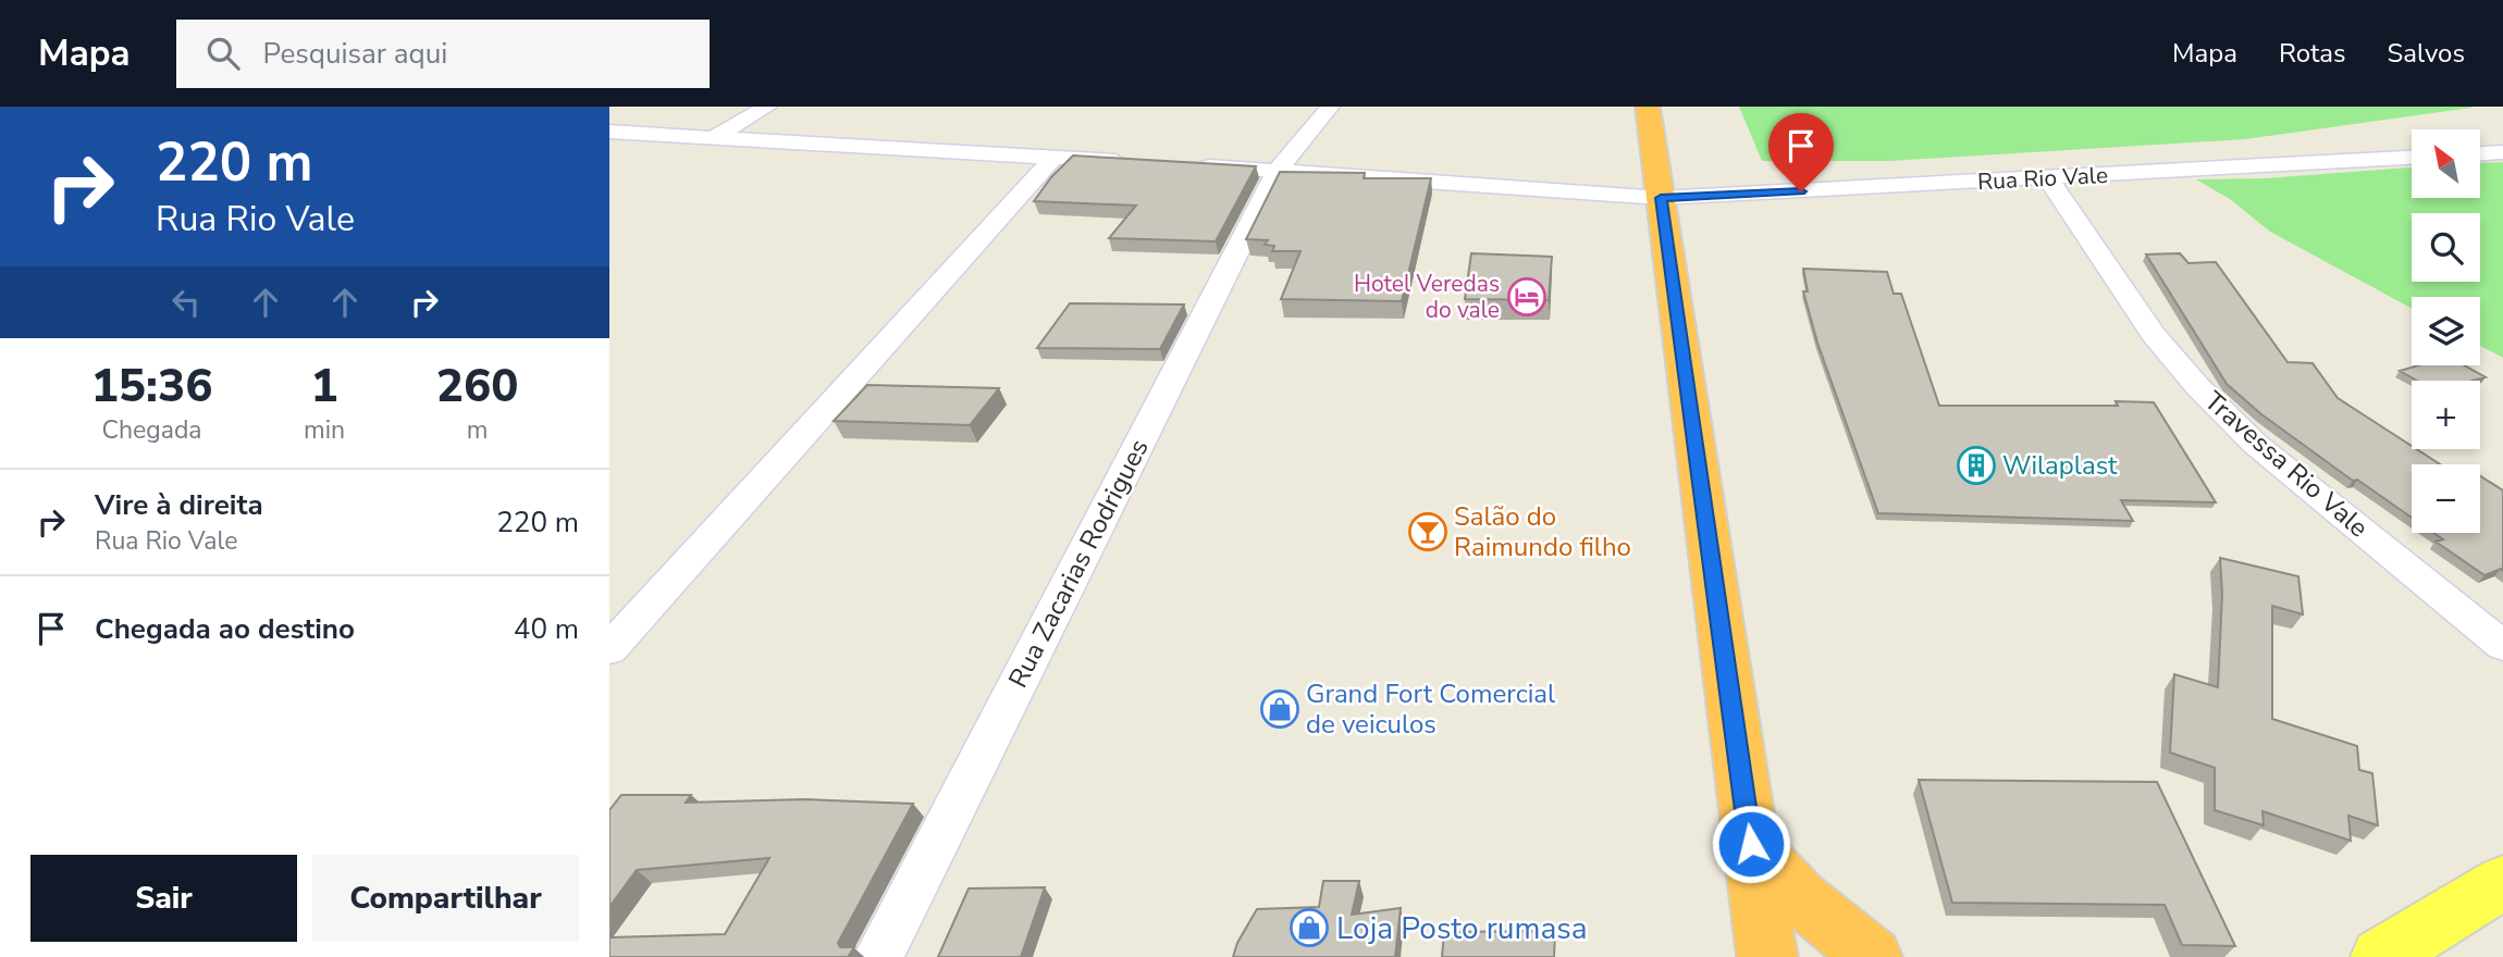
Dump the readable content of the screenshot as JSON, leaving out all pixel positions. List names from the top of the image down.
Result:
{
  "streets": {
    "street": ["Rua Rio Vale", "Travessa Rio Vale", "Rua Zacarias Rodrigues"]
  },
  "crossings": [
    ["Rua Rio Vale", "Travessa Rio Vale"],
    ["Rua Rio Vale", "Rua Zacarias Rodrigues"]
  ],
  "places": {
    "hotel": ["Hotel Veredas do vale"],
    "building": ["Wilaplast"],
    "bar": ["Salão do Raimundo filho"],
    "shop": ["Grand Fort Comercial de veiculos", "Loja Posto rumasa"]
  },
  "north": "top left",
  "page": {
    "header": "Mapa",
    "search": "Pesquisar aqui",
    "nav": ["Mapa", "Rotas", "Salvos"],
    "turn": ["220 m", "Rua Rio Vale"],
    "map_buttons": ["+", "−"],
    "eta": [
      "15:36",
      "Chegada",
      "1",
      "min",
      "260",
      "m"
    ],
    "list": [
      {
        "name": "Vire à direita",
        "note": "Rua Rio Vale",
        "value": "220 m"
      },
      {
        "name": "Chegada ao destino",
        "value": "40 m"
      }
    ],
    "buttons": ["Sair", "Compartilhar"]
  }
}
